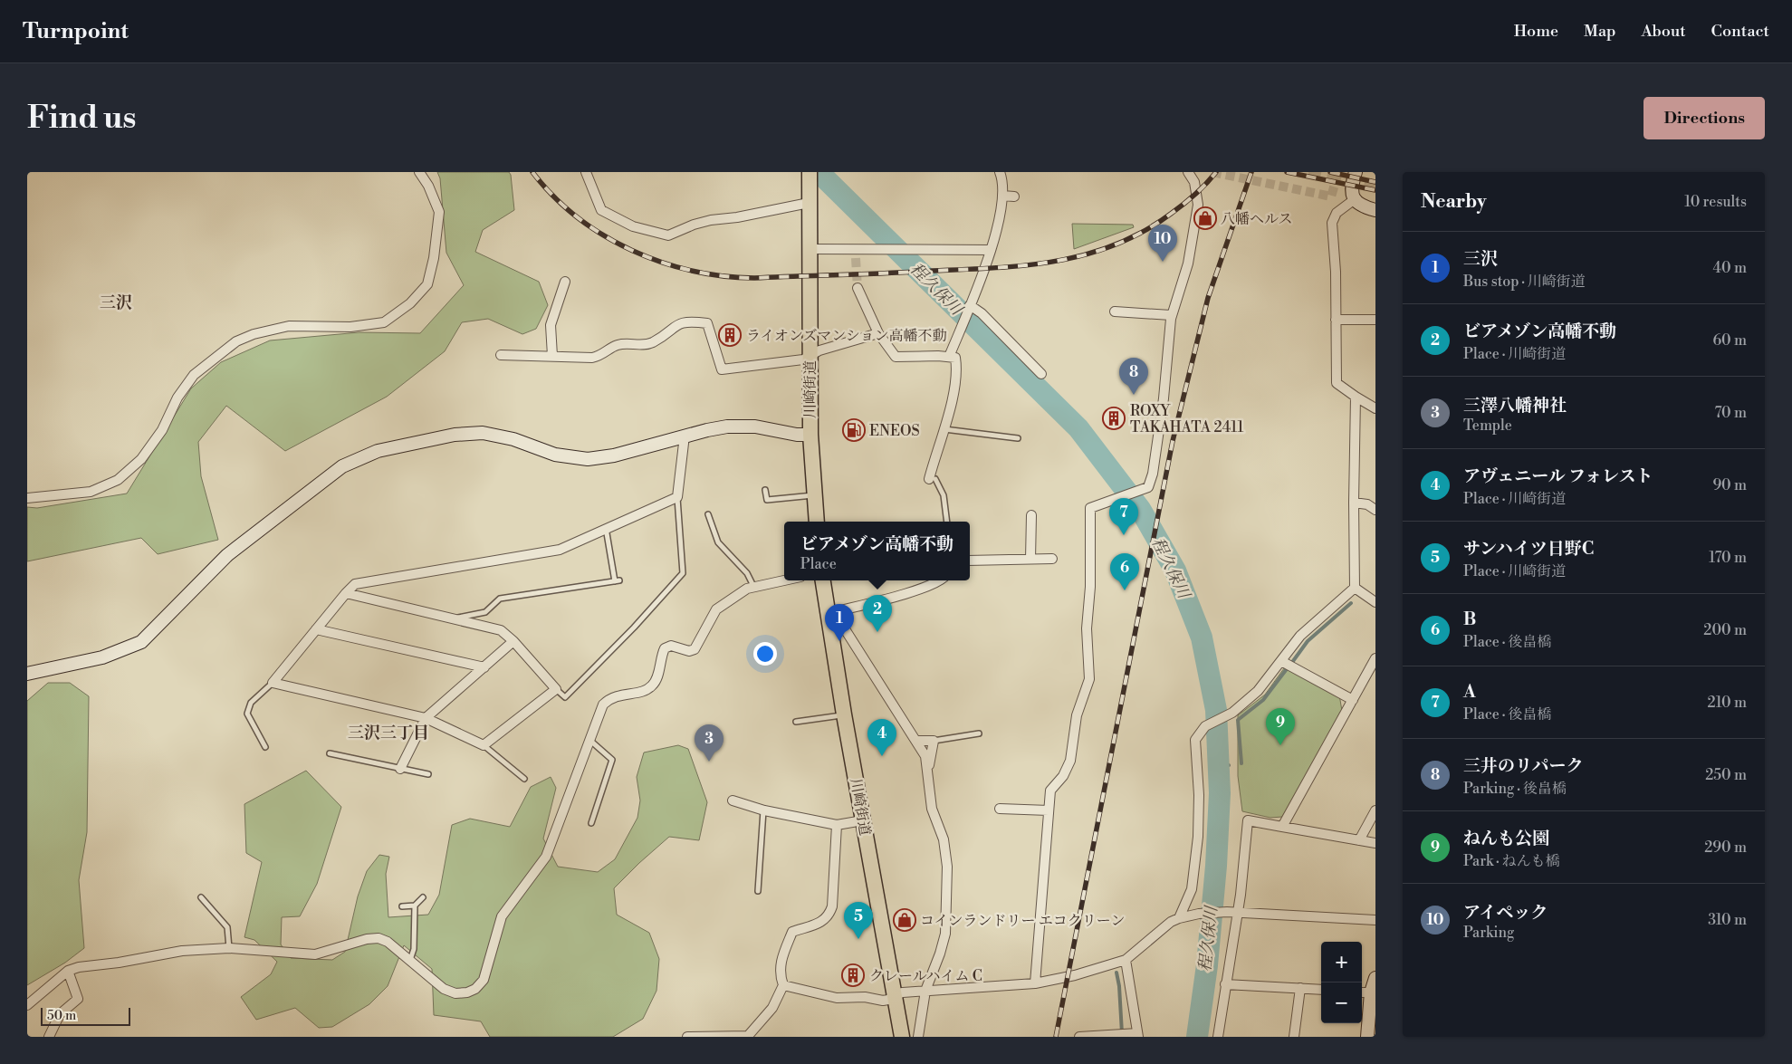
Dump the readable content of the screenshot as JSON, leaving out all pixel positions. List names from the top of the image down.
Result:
{
  "streets": {
    "main road": ["川崎街道"]
  },
  "districts": ["三沢", "三沢三丁目"],
  "water": ["程久保川"],
  "places": {
    "shop": ["八幡ヘルス", "コインランドリー エコクリーン"],
    "building": ["ライオンズマンション高幡不動", "ROXY TAKAHATA 2411", "クレールハイム C"],
    "fuel station": ["ENEOS"]
  },
  "scale_bar": "50 m",
  "page": {
    "header": "Turnpoint",
    "nav": [
      "Home",
      "Map",
      "About",
      "Contact"
    ],
    "buttons": "Directions",
    "title": "Find us",
    "heading": ["Nearby", "10 results"],
    "pins": [
      "10",
      "8",
      "7",
      "6",
      "2",
      "1",
      "9",
      "4",
      "3",
      "5"
    ],
    "list": [
      {
        "mark": "1",
        "name": "三沢",
        "note": "Bus stop · 川崎街道",
        "value": "40 m"
      },
      {
        "mark": "2",
        "name": "ビアメゾン高幡不動",
        "note": "Place · 川崎街道",
        "value": "60 m"
      },
      {
        "mark": "3",
        "name": "三澤八幡神社",
        "note": "Temple",
        "value": "70 m"
      },
      {
        "mark": "4",
        "name": "アヴェニール フォレスト",
        "note": "Place · 川崎街道",
        "value": "90 m"
      },
      {
        "mark": "5",
        "name": "サンハイツ日野C",
        "note": "Place · 川崎街道",
        "value": "170 m"
      },
      {
        "mark": "6",
        "name": "B",
        "note": "Place · 後畠橋",
        "value": "200 m"
      },
      {
        "mark": "7",
        "name": "A",
        "note": "Place · 後畠橋",
        "value": "210 m"
      },
      {
        "mark": "8",
        "name": "三井のリパーク",
        "note": "Parking · 後畠橋",
        "value": "250 m"
      },
      {
        "mark": "9",
        "name": "ねんも公園",
        "note": "Park · ねんも橋",
        "value": "290 m"
      },
      {
        "mark": "10",
        "name": "アイペック",
        "note": "Parking",
        "value": "310 m"
      }
    ],
    "popup": ["ビアメゾン高幡不動", "Place"],
    "map_buttons": ["+", "−"],
    "scale": "50 m"
  }
}
